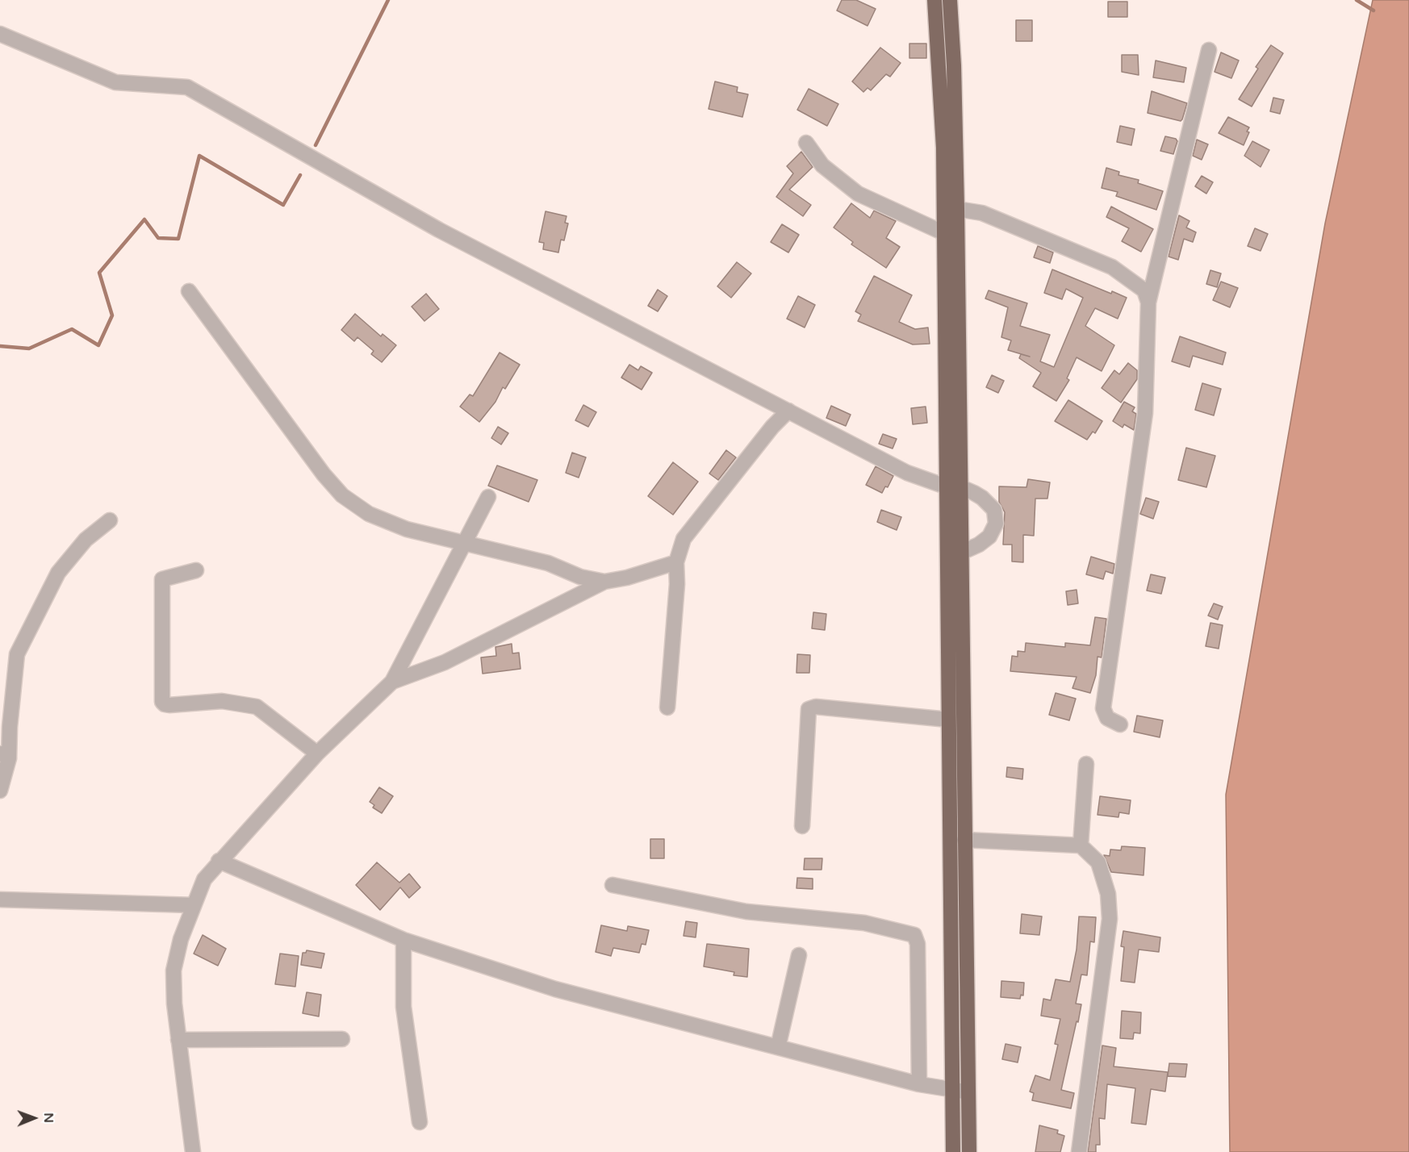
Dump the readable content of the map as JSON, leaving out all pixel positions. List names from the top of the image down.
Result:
{
  "north": "right"
}
